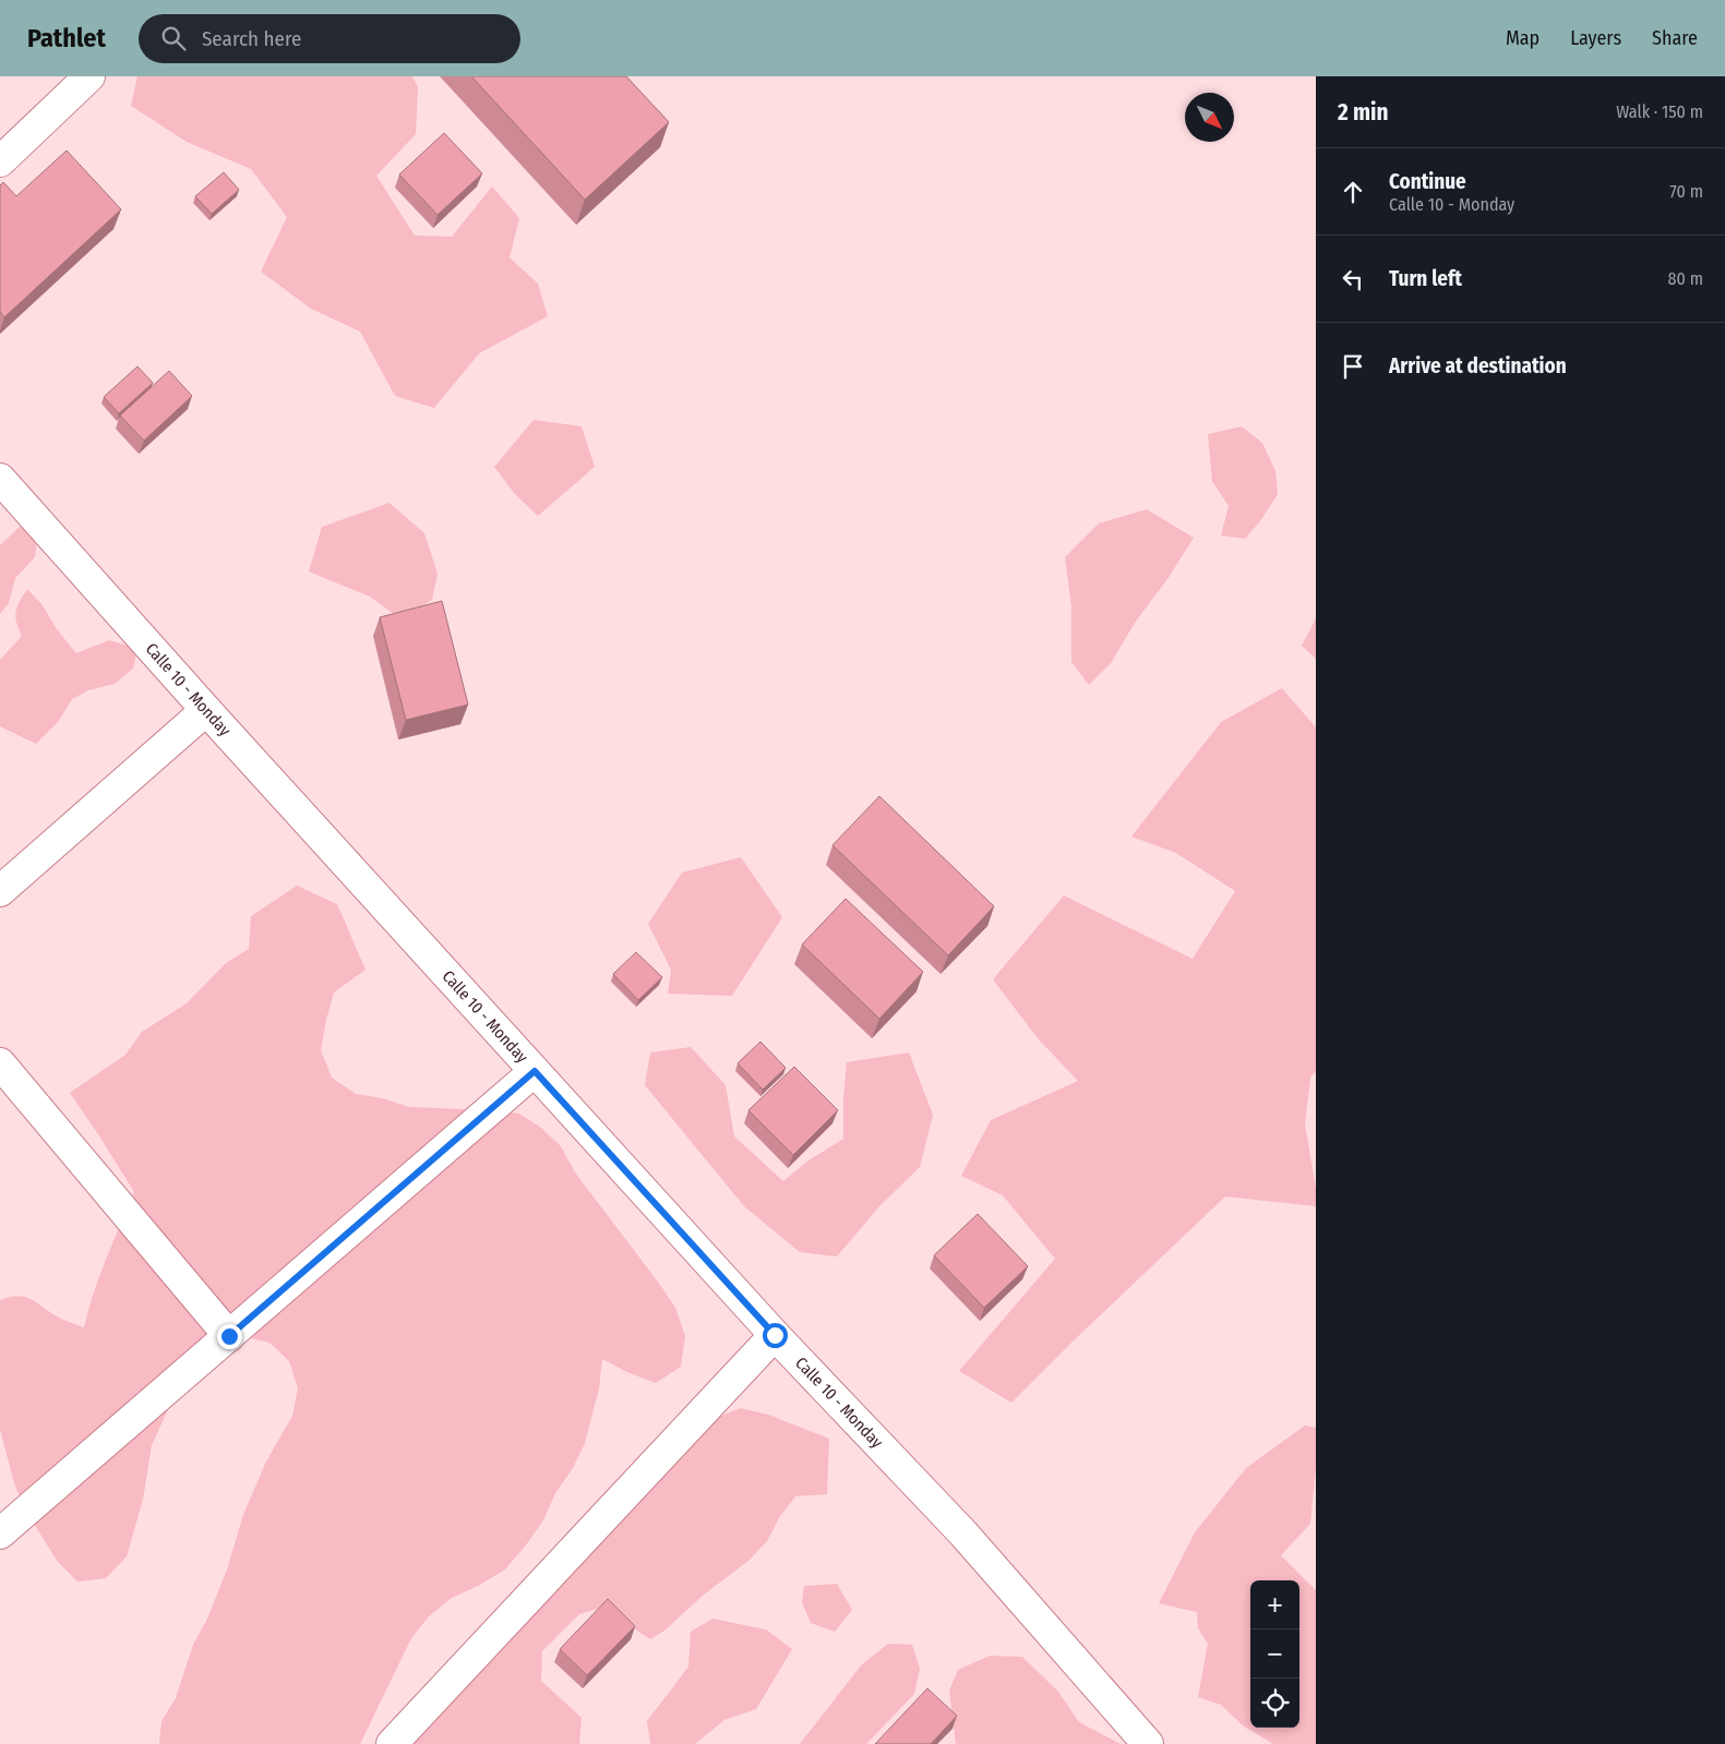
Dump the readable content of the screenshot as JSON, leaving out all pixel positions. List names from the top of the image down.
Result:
{
  "streets": {
    "street": ["Calle 10 - Monday"]
  },
  "north": "bottom right",
  "page": {
    "header": "Pathlet",
    "search": "Search here",
    "nav": ["Map", "Layers", "Share"],
    "heading": ["2 min", "Walk · 150 m"],
    "list": [
      ["Continue", "Calle 10 - Monday", "70 m"],
      ["Turn left", "80 m"],
      "Arrive at destination"
    ],
    "map_buttons": ["+", "−"]
  }
}
